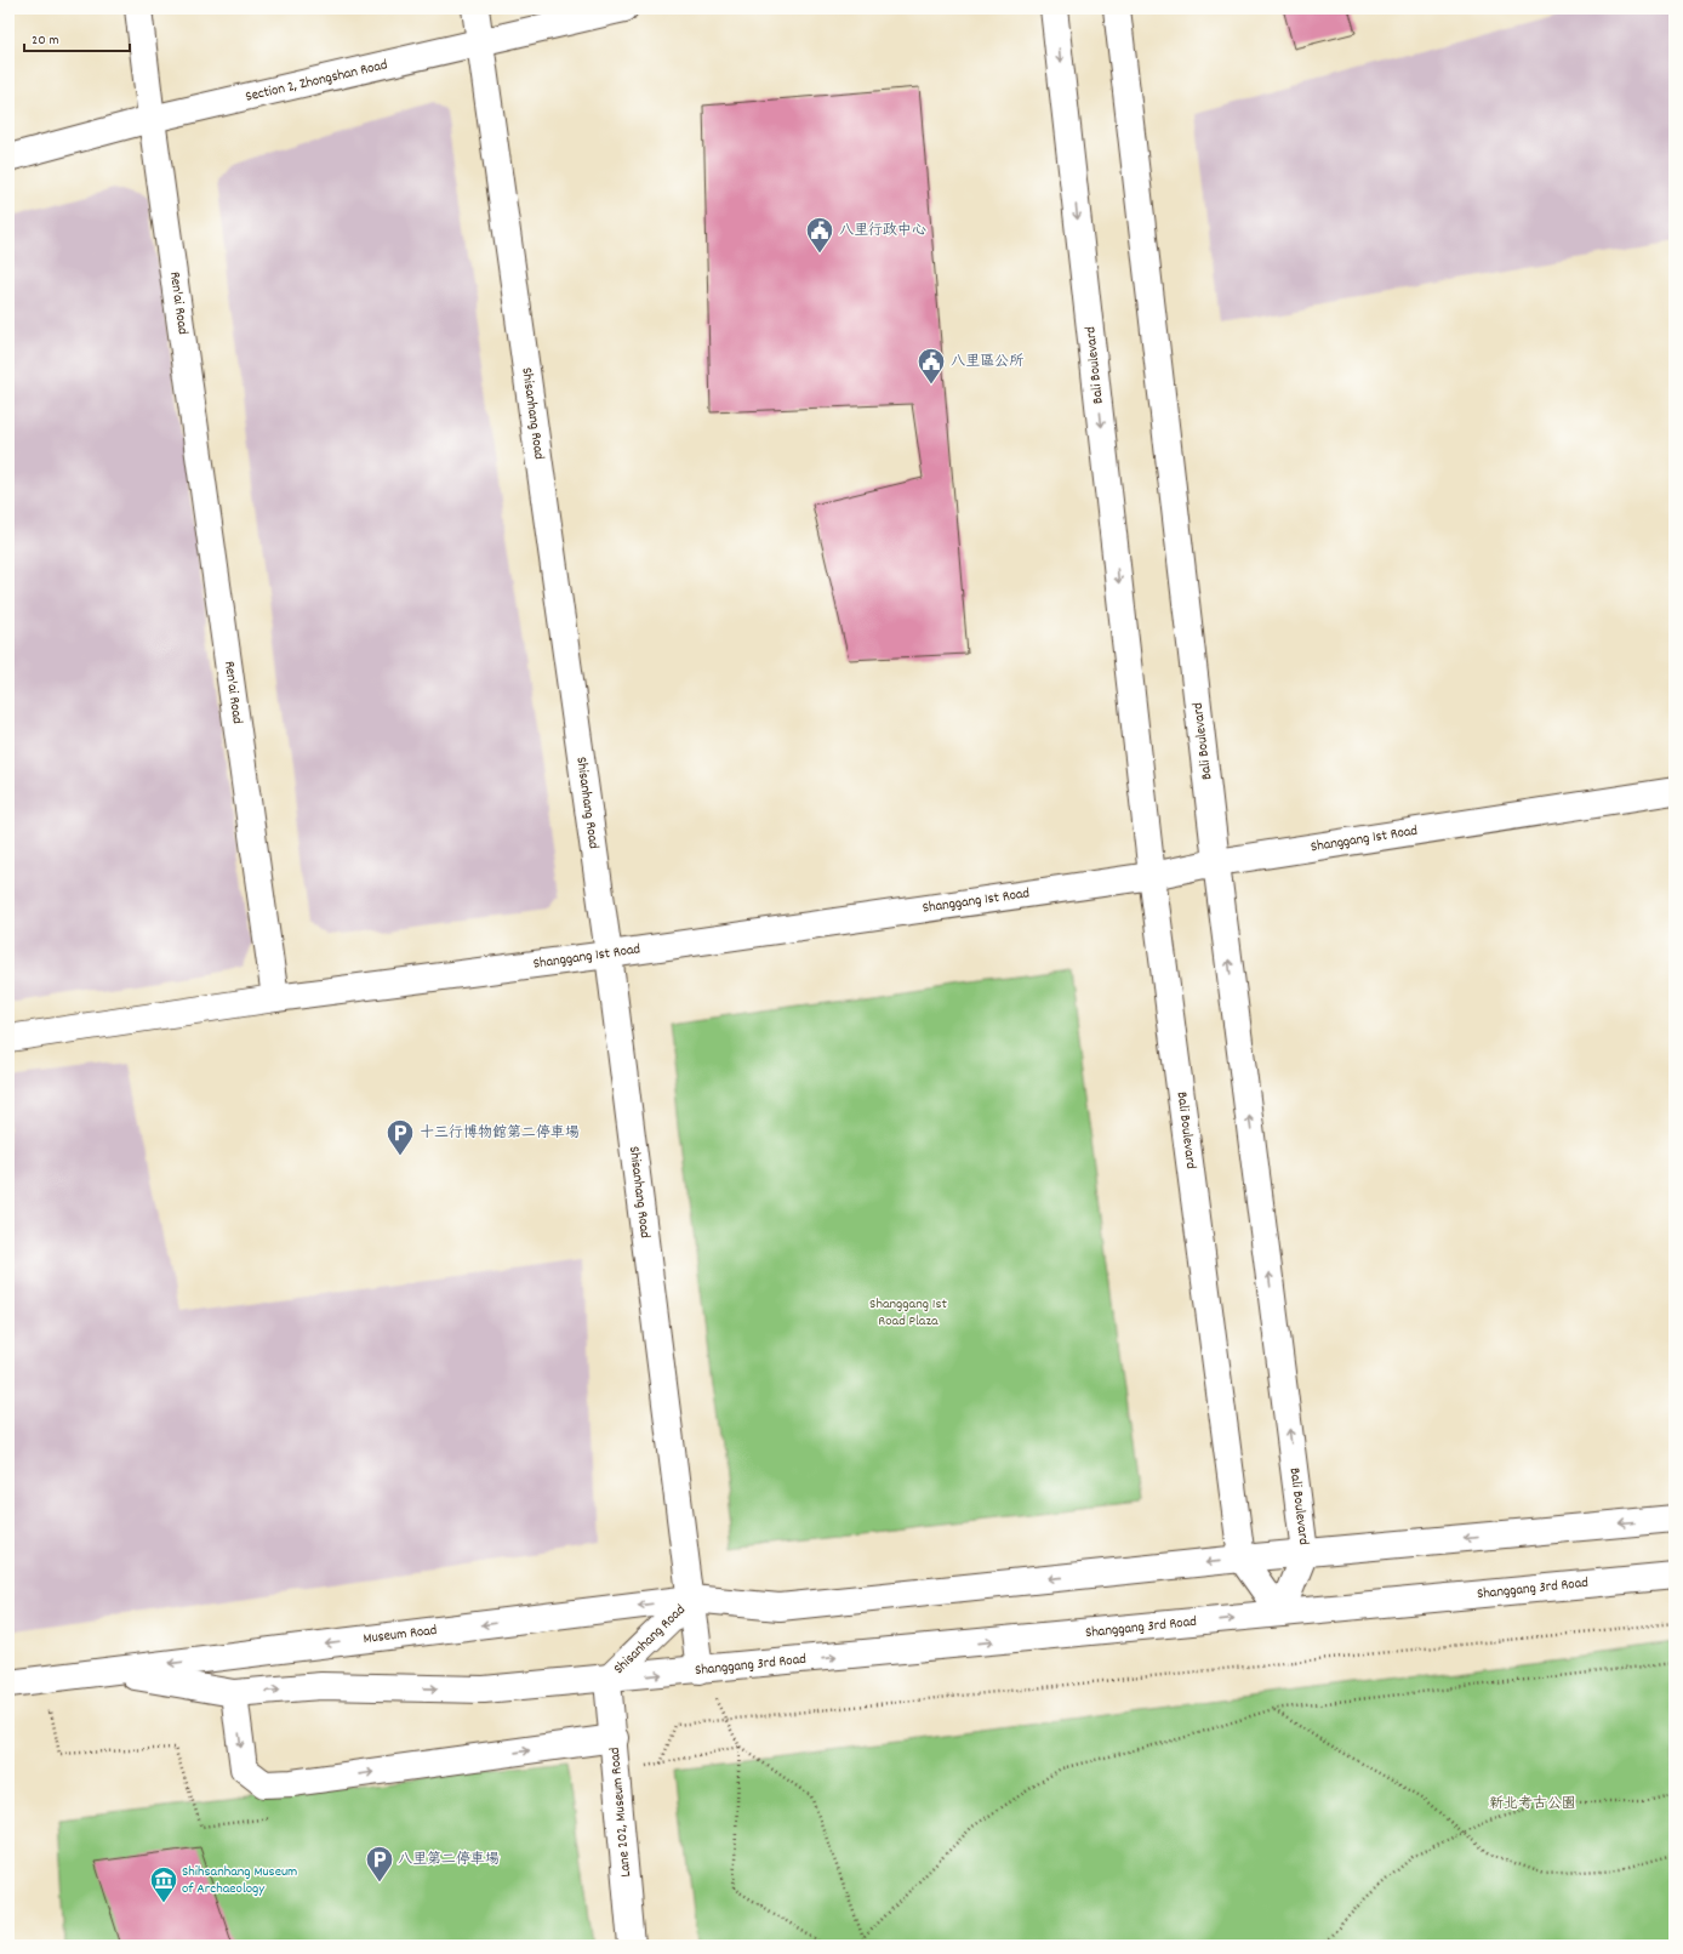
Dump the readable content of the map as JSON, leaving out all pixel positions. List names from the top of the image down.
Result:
{
  "streets": {
    "street": [
      "Section 2, Zhongshan Road",
      "Ren'ai Road",
      "Bali Boulevard",
      "Shisanhang Road",
      "Shanggang 1st Road",
      "Shanggang 3rd Road",
      "Museum Road",
      "Lane 202, Museum Road"
    ]
  },
  "crossings": [
    ["Section 2, Zhongshan Road", "Ren'ai Road"],
    ["Section 2, Zhongshan Road", "Shisanhang Road"],
    ["Ren'ai Road", "Shanggang 1st Road"],
    ["Bali Boulevard", "Shanggang 1st Road"],
    ["Bali Boulevard", "Shanggang 3rd Road"],
    ["Shisanhang Road", "Shanggang 1st Road"],
    ["Shisanhang Road", "Shanggang 3rd Road"],
    ["Shisanhang Road", "Museum Road"],
    ["Shisanhang Road", "Lane 202, Museum Road"],
    ["Shanggang 3rd Road", "Museum Road"],
    ["Shanggang 3rd Road", "Lane 202, Museum Road"],
    ["Museum Road", "Lane 202, Museum Road"]
  ],
  "parks": ["Shanggang 1st Road Plaza", "新北考古公園"],
  "places": {
    "public building": ["八里行政中心", "八里區公所"],
    "parking": ["十三行博物館第二停車場", "八里第二停車場"],
    "museum": ["Shihsanhang Museum of Archaeology"]
  },
  "scale_bar": "20 m"
}
